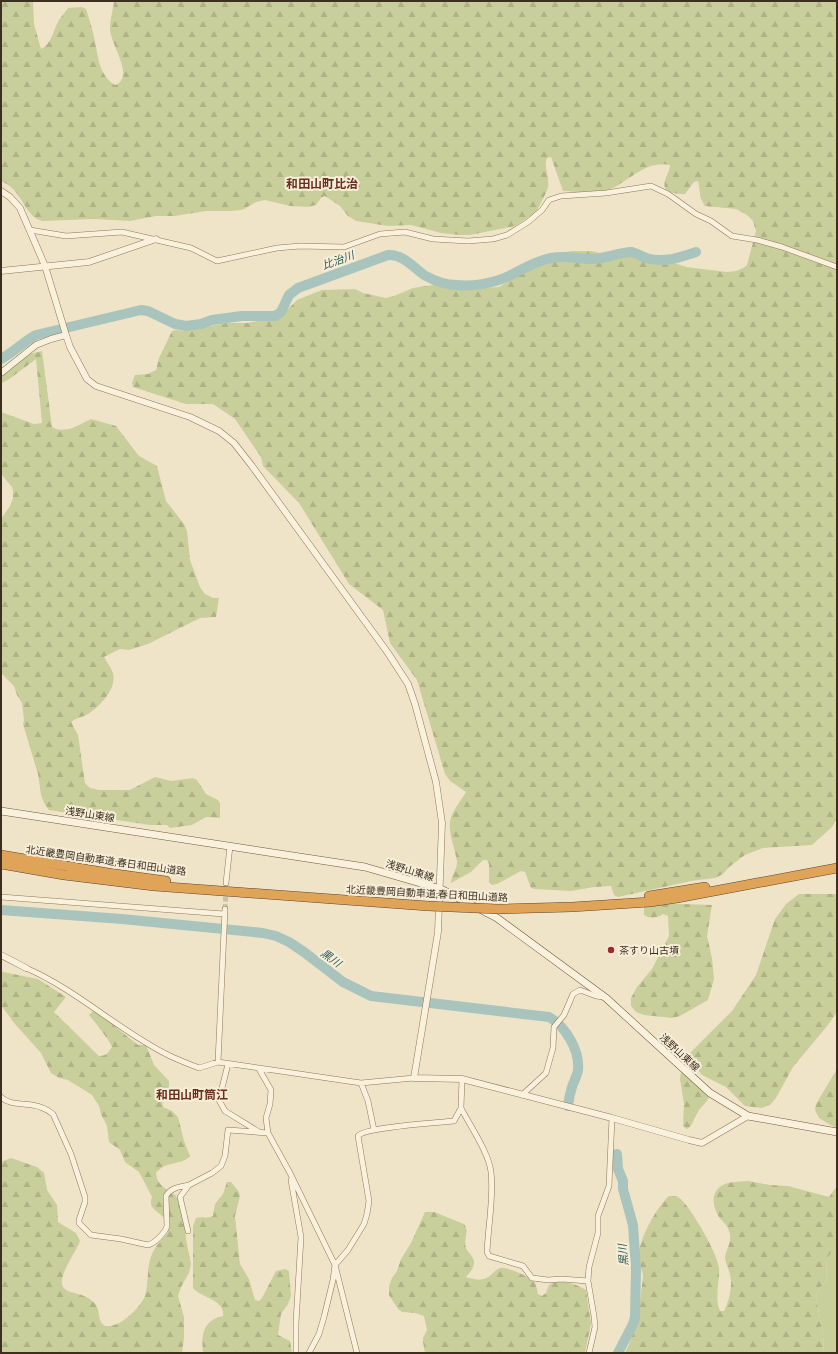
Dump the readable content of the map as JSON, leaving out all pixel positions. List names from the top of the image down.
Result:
{
  "streets": {
    "highway": ["北近畿豊岡自動車道;春日和田山道路"],
    "main road": ["浅野山東線"]
  },
  "districts": ["和田山町比治", "和田山町筒江"],
  "water": ["比治川", "黒川"],
  "places": ["茶すり山古墳"]
}
